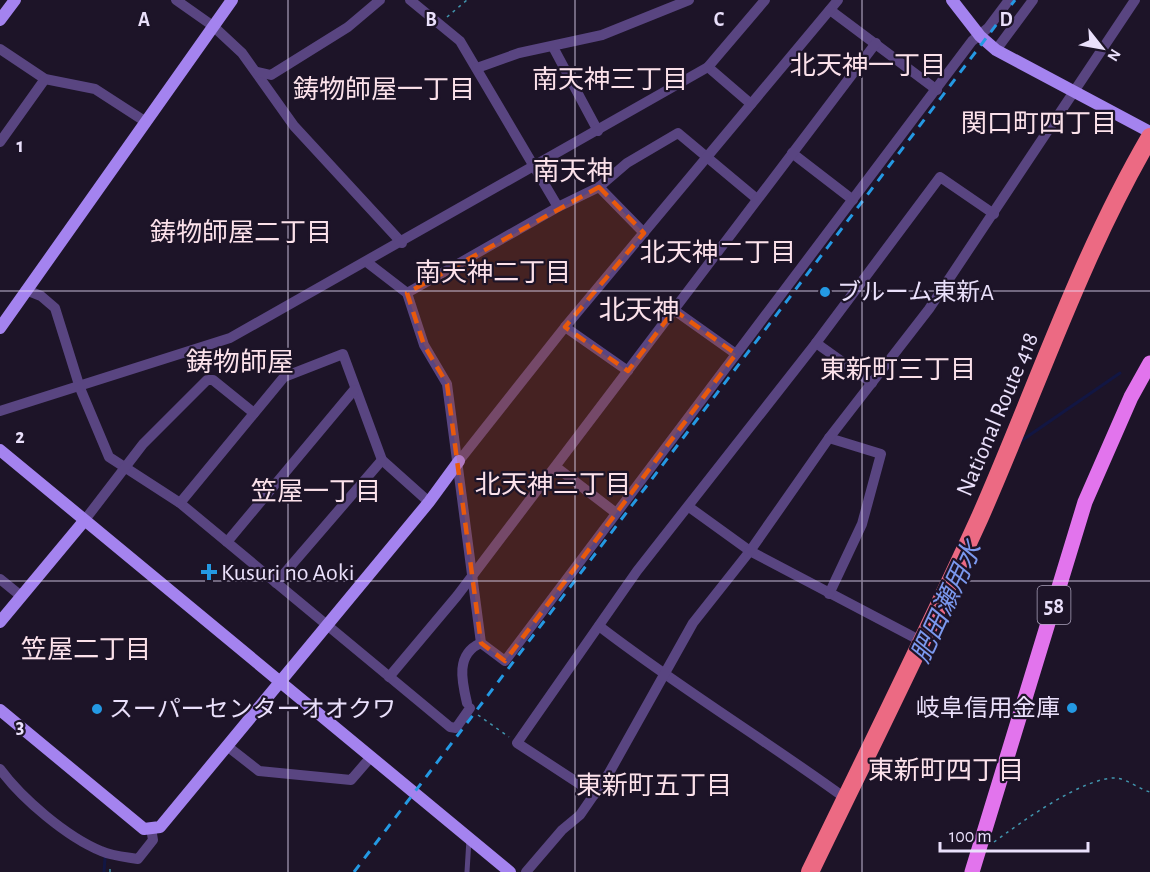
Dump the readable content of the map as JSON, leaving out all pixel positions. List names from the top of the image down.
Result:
{
  "streets": {
    "highway": ["National Route 418"],
    "main road": ["58"]
  },
  "districts": [
    "北天神一丁目",
    "南天神三丁目",
    "鋳物師屋一丁目",
    "関口町四丁目",
    "南天神",
    "鋳物師屋二丁目",
    "北天神二丁目",
    "南天神二丁目",
    "北天神",
    "鋳物師屋",
    "東新町三丁目",
    "北天神三丁目",
    "笠屋一丁目",
    "笠屋二丁目",
    "東新町四丁目",
    "東新町五丁目"
  ],
  "water": ["肥田瀬用水"],
  "places": {
    "other": ["ブルーム東新A", "岐阜信用金庫", "スーパーセンターオオクワ"],
    "health": ["Kusuri no Aoki"]
  },
  "scale_bar": "100 m",
  "north": "bottom right",
  "grid": {
    "columns": [
      "A",
      "B",
      "C",
      "D"
    ],
    "rows": ["1", "2", "3"]
  }
}
